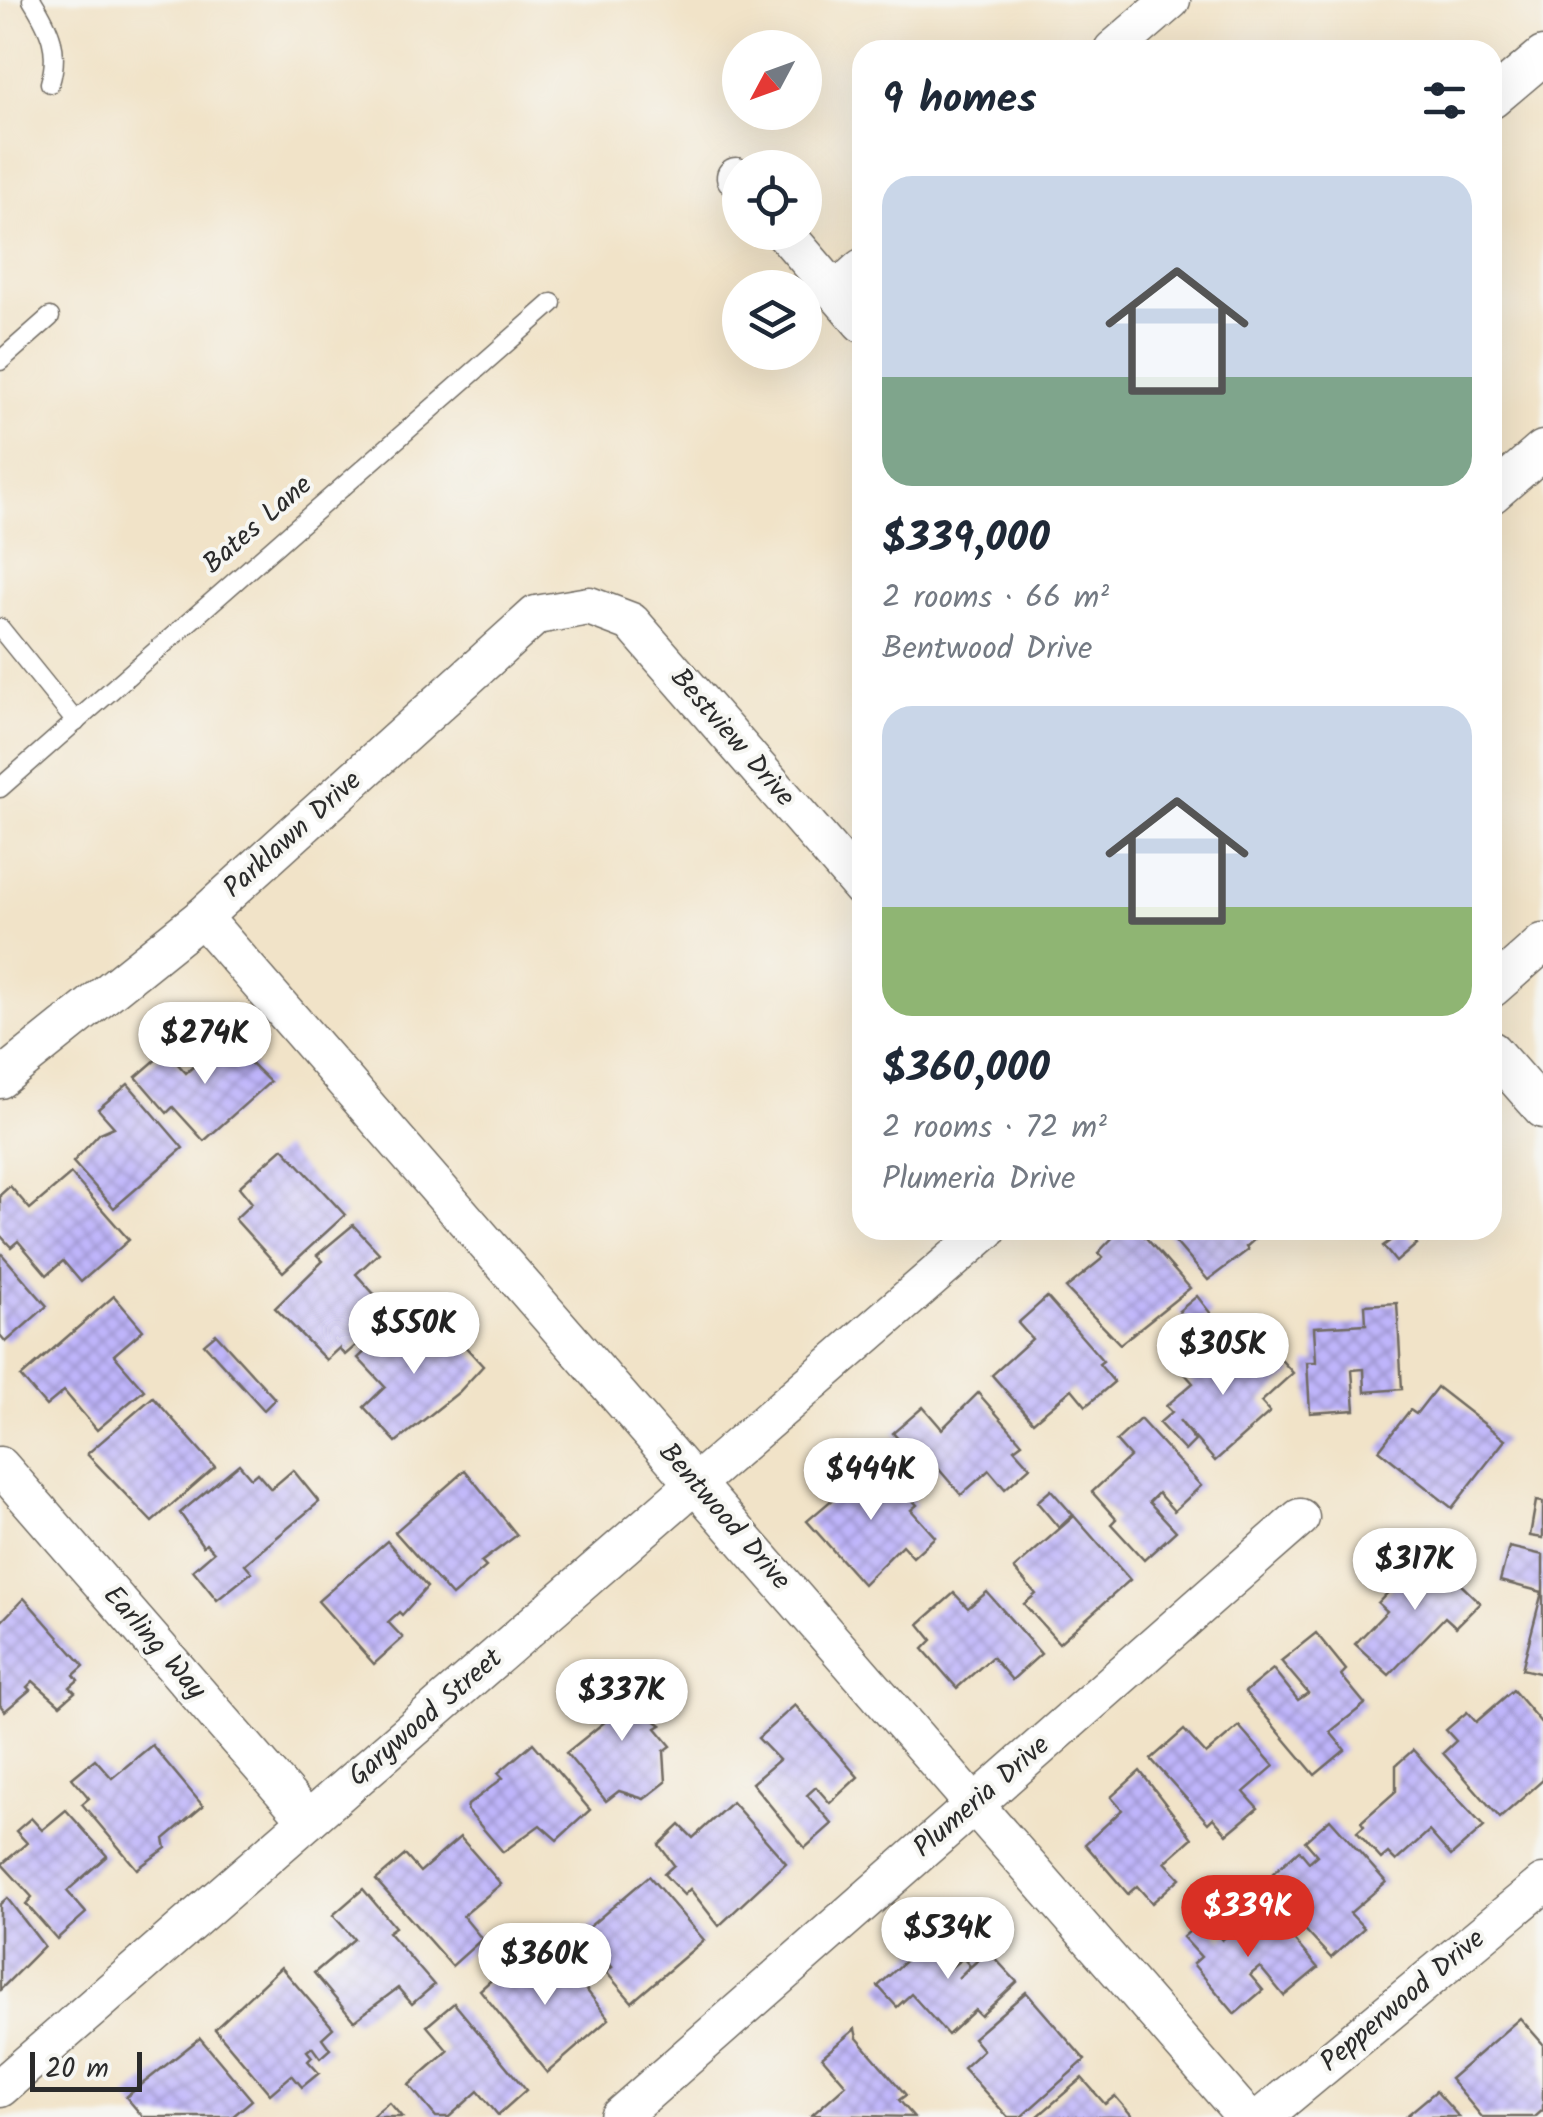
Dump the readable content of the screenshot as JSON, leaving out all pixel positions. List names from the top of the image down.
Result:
{
  "streets": {
    "street": [
      "Bestview Drive",
      "Parklawn Drive",
      "Bentwood Drive",
      "Earling Way",
      "Garywood Street",
      "Plumeria Drive",
      "Pepperwood Drive"
    ],
    "lane": ["Bates Lane"]
  },
  "crossings": [
    ["Bestview Drive", "Parklawn Drive"],
    ["Parklawn Drive", "Bentwood Drive"],
    ["Bentwood Drive", "Garywood Street"],
    ["Bentwood Drive", "Plumeria Drive"],
    ["Earling Way", "Garywood Street"]
  ],
  "scale_bar": "20 m",
  "north": "bottom left",
  "page": {
    "heading": "9 homes",
    "list": [
      {
        "name": "$339,000",
        "note": "2 rooms · 66 m² · Bentwood Drive"
      },
      {
        "name": "$360,000",
        "note": "2 rooms · 72 m² · Plumeria Drive"
      }
    ],
    "price": [
      "$274K",
      "$550K",
      "$305K",
      "$444K",
      "$317K",
      "$337K",
      "$339K",
      "$534K",
      "$360K"
    ],
    "scale": "20 m"
  }
}
